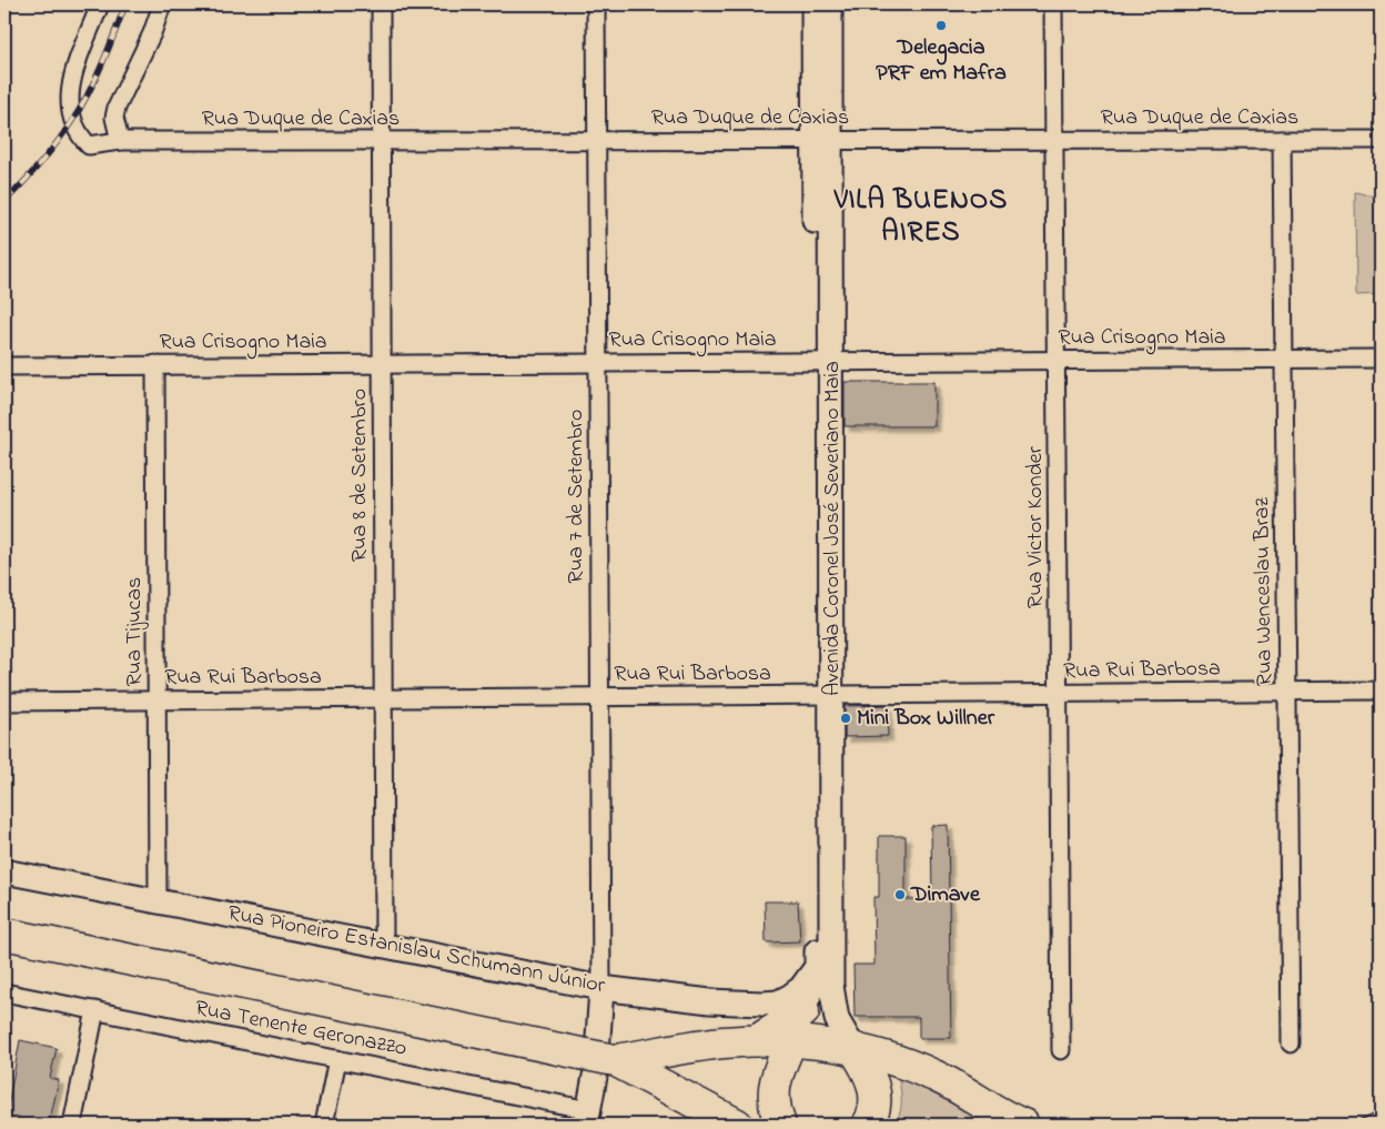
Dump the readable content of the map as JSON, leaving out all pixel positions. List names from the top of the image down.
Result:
{
  "streets": {
    "main road": ["Avenida Coronel José Severiano Maia", "Rua Pioneiro Estanislau Schumann Júnior"],
    "street": [
      "Rua Duque de Caxias",
      "Rua Crisogno Maia",
      "Rua 8 de Setembro",
      "Rua 7 de Setembro",
      "Rua Victor Konder",
      "Rua Wenceslau Braz",
      "Rua Tijucas",
      "Rua Rui Barbosa",
      "Rua Tenente Geronazzo"
    ]
  },
  "crossings": [
    ["Rua Duque de Caxias", "Rua 8 de Setembro"],
    ["Rua Duque de Caxias", "Rua 7 de Setembro"],
    ["Rua Duque de Caxias", "Rua Victor Konder"],
    ["Rua Duque de Caxias", "Avenida Coronel José Severiano Maia"],
    ["Rua Duque de Caxias", "Rua Wenceslau Braz"],
    ["Rua Crisogno Maia", "Rua 8 de Setembro"],
    ["Rua Crisogno Maia", "Rua 7 de Setembro"],
    ["Rua Crisogno Maia", "Rua Victor Konder"],
    ["Rua Crisogno Maia", "Avenida Coronel José Severiano Maia"],
    ["Rua Crisogno Maia", "Rua Wenceslau Braz"],
    ["Rua Crisogno Maia", "Rua Tijucas"],
    ["Rua 8 de Setembro", "Rua Rui Barbosa"],
    ["Rua 8 de Setembro", "Rua Pioneiro Estanislau Schumann Júnior"],
    ["Rua 7 de Setembro", "Rua Rui Barbosa"],
    ["Rua 7 de Setembro", "Rua Pioneiro Estanislau Schumann Júnior"],
    ["Rua Victor Konder", "Rua Rui Barbosa"],
    ["Avenida Coronel José Severiano Maia", "Rua Rui Barbosa"],
    ["Avenida Coronel José Severiano Maia", "Rua Pioneiro Estanislau Schumann Júnior"],
    ["Rua Wenceslau Braz", "Rua Rui Barbosa"],
    ["Rua Tijucas", "Rua Rui Barbosa"],
    ["Rua Tijucas", "Rua Pioneiro Estanislau Schumann Júnior"]
  ],
  "districts": ["VILA BUENOS AIRES"],
  "places": ["Delegacia PRF em Mafra", "Mini Box Willner", "Dimave"]
}
